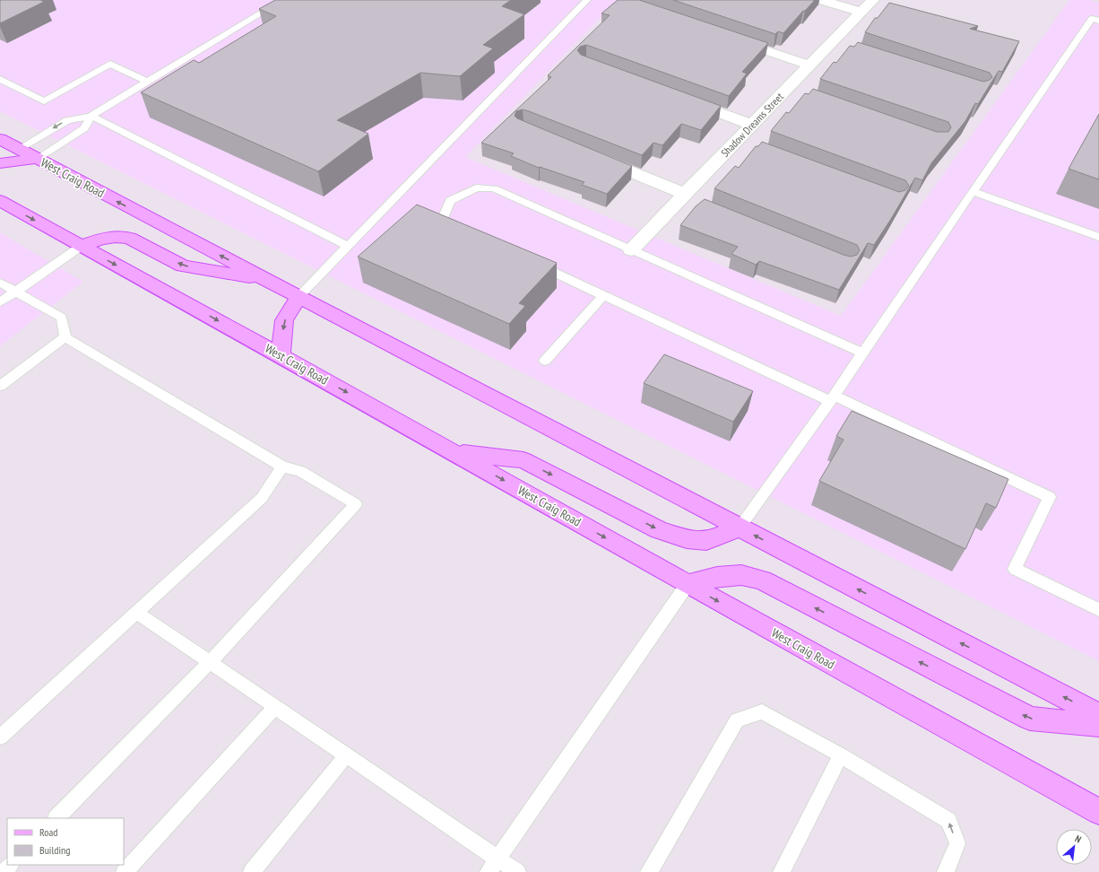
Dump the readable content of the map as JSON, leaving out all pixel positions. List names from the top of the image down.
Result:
{
  "streets": {
    "main road": ["West Craig Road"],
    "street": ["Shadow Dreams Street"]
  },
  "legend": ["Road", "Building"],
  "north": "top right"
}
